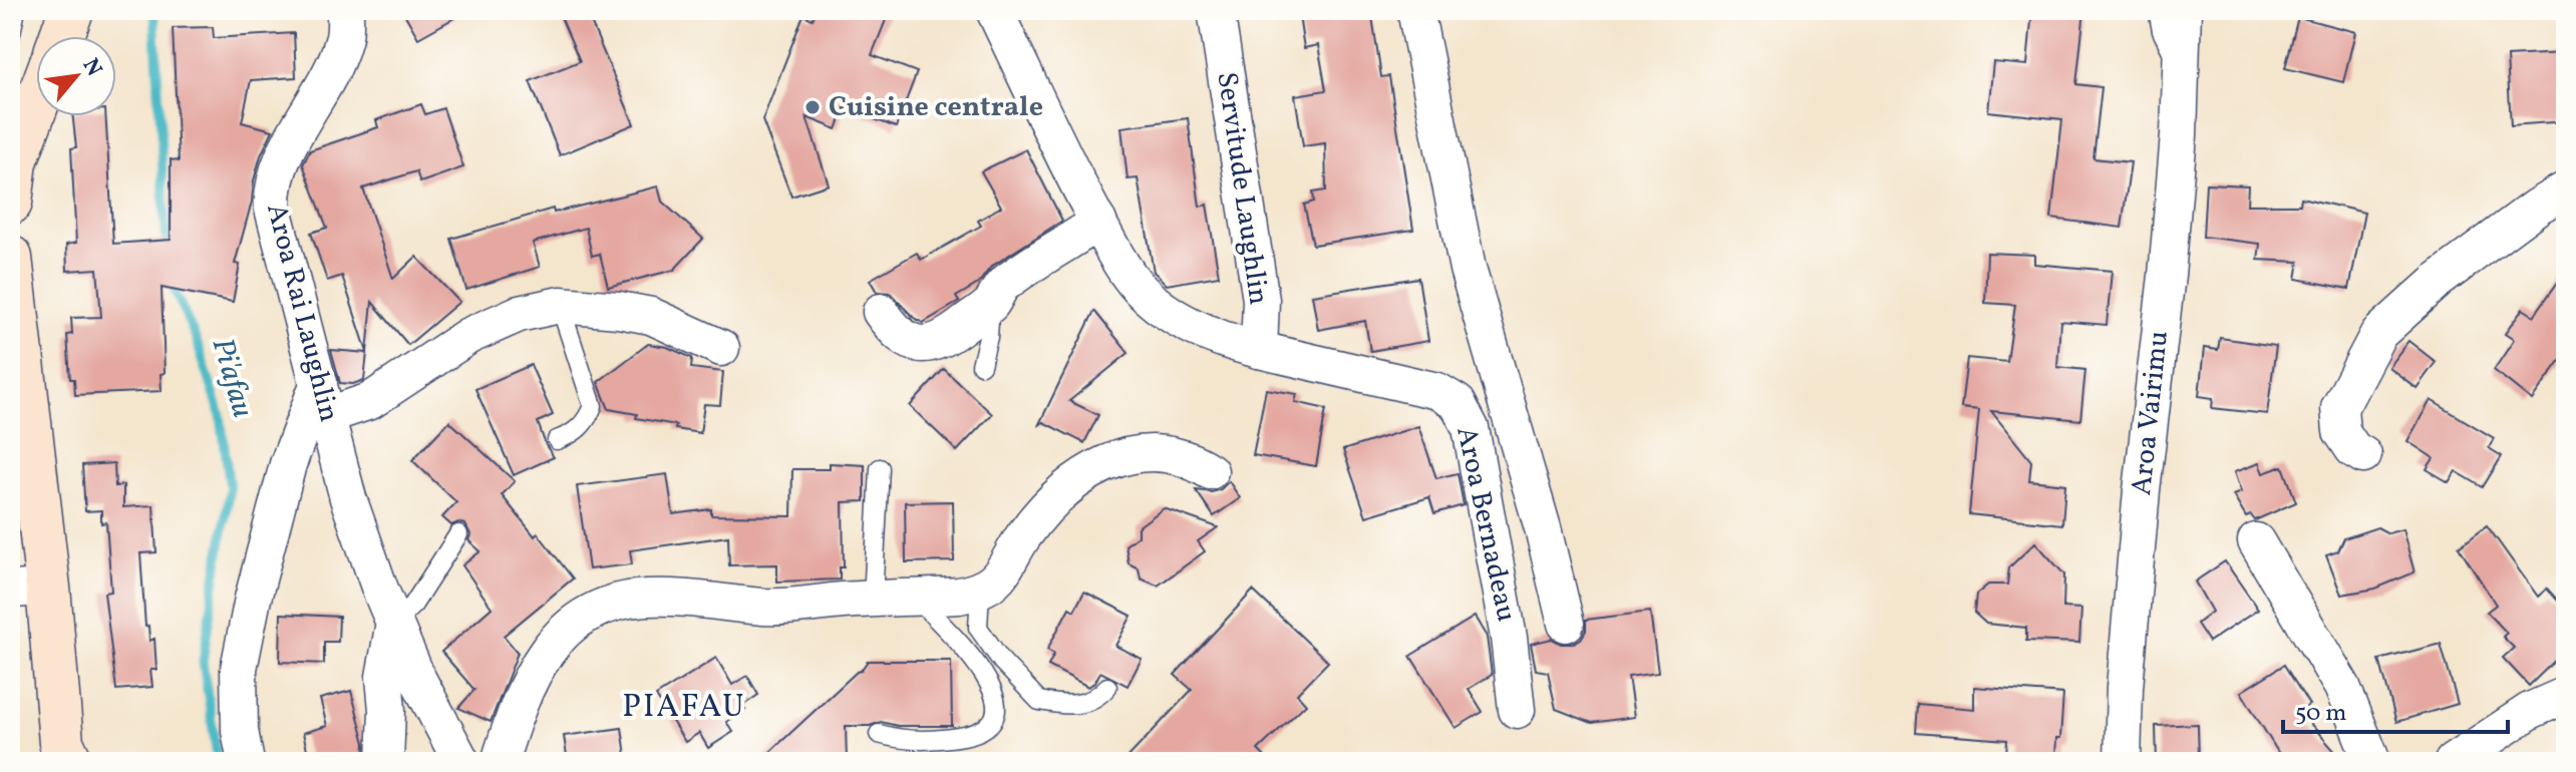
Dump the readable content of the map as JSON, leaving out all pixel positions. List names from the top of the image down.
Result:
{
  "streets": {
    "street": [
      "Servitude Laughlin",
      "Aroa Rai Laughlin",
      "Aroa Vairimu",
      "Aroa Bernadeau"
    ]
  },
  "crossings": [
    ["Servitude Laughlin", "Aroa Bernadeau"]
  ],
  "districts": ["PIAFAU"],
  "water": ["Pi'afau"],
  "places": ["Cuisine centrale"],
  "scale_bar": "50 m",
  "north": "top right"
}
